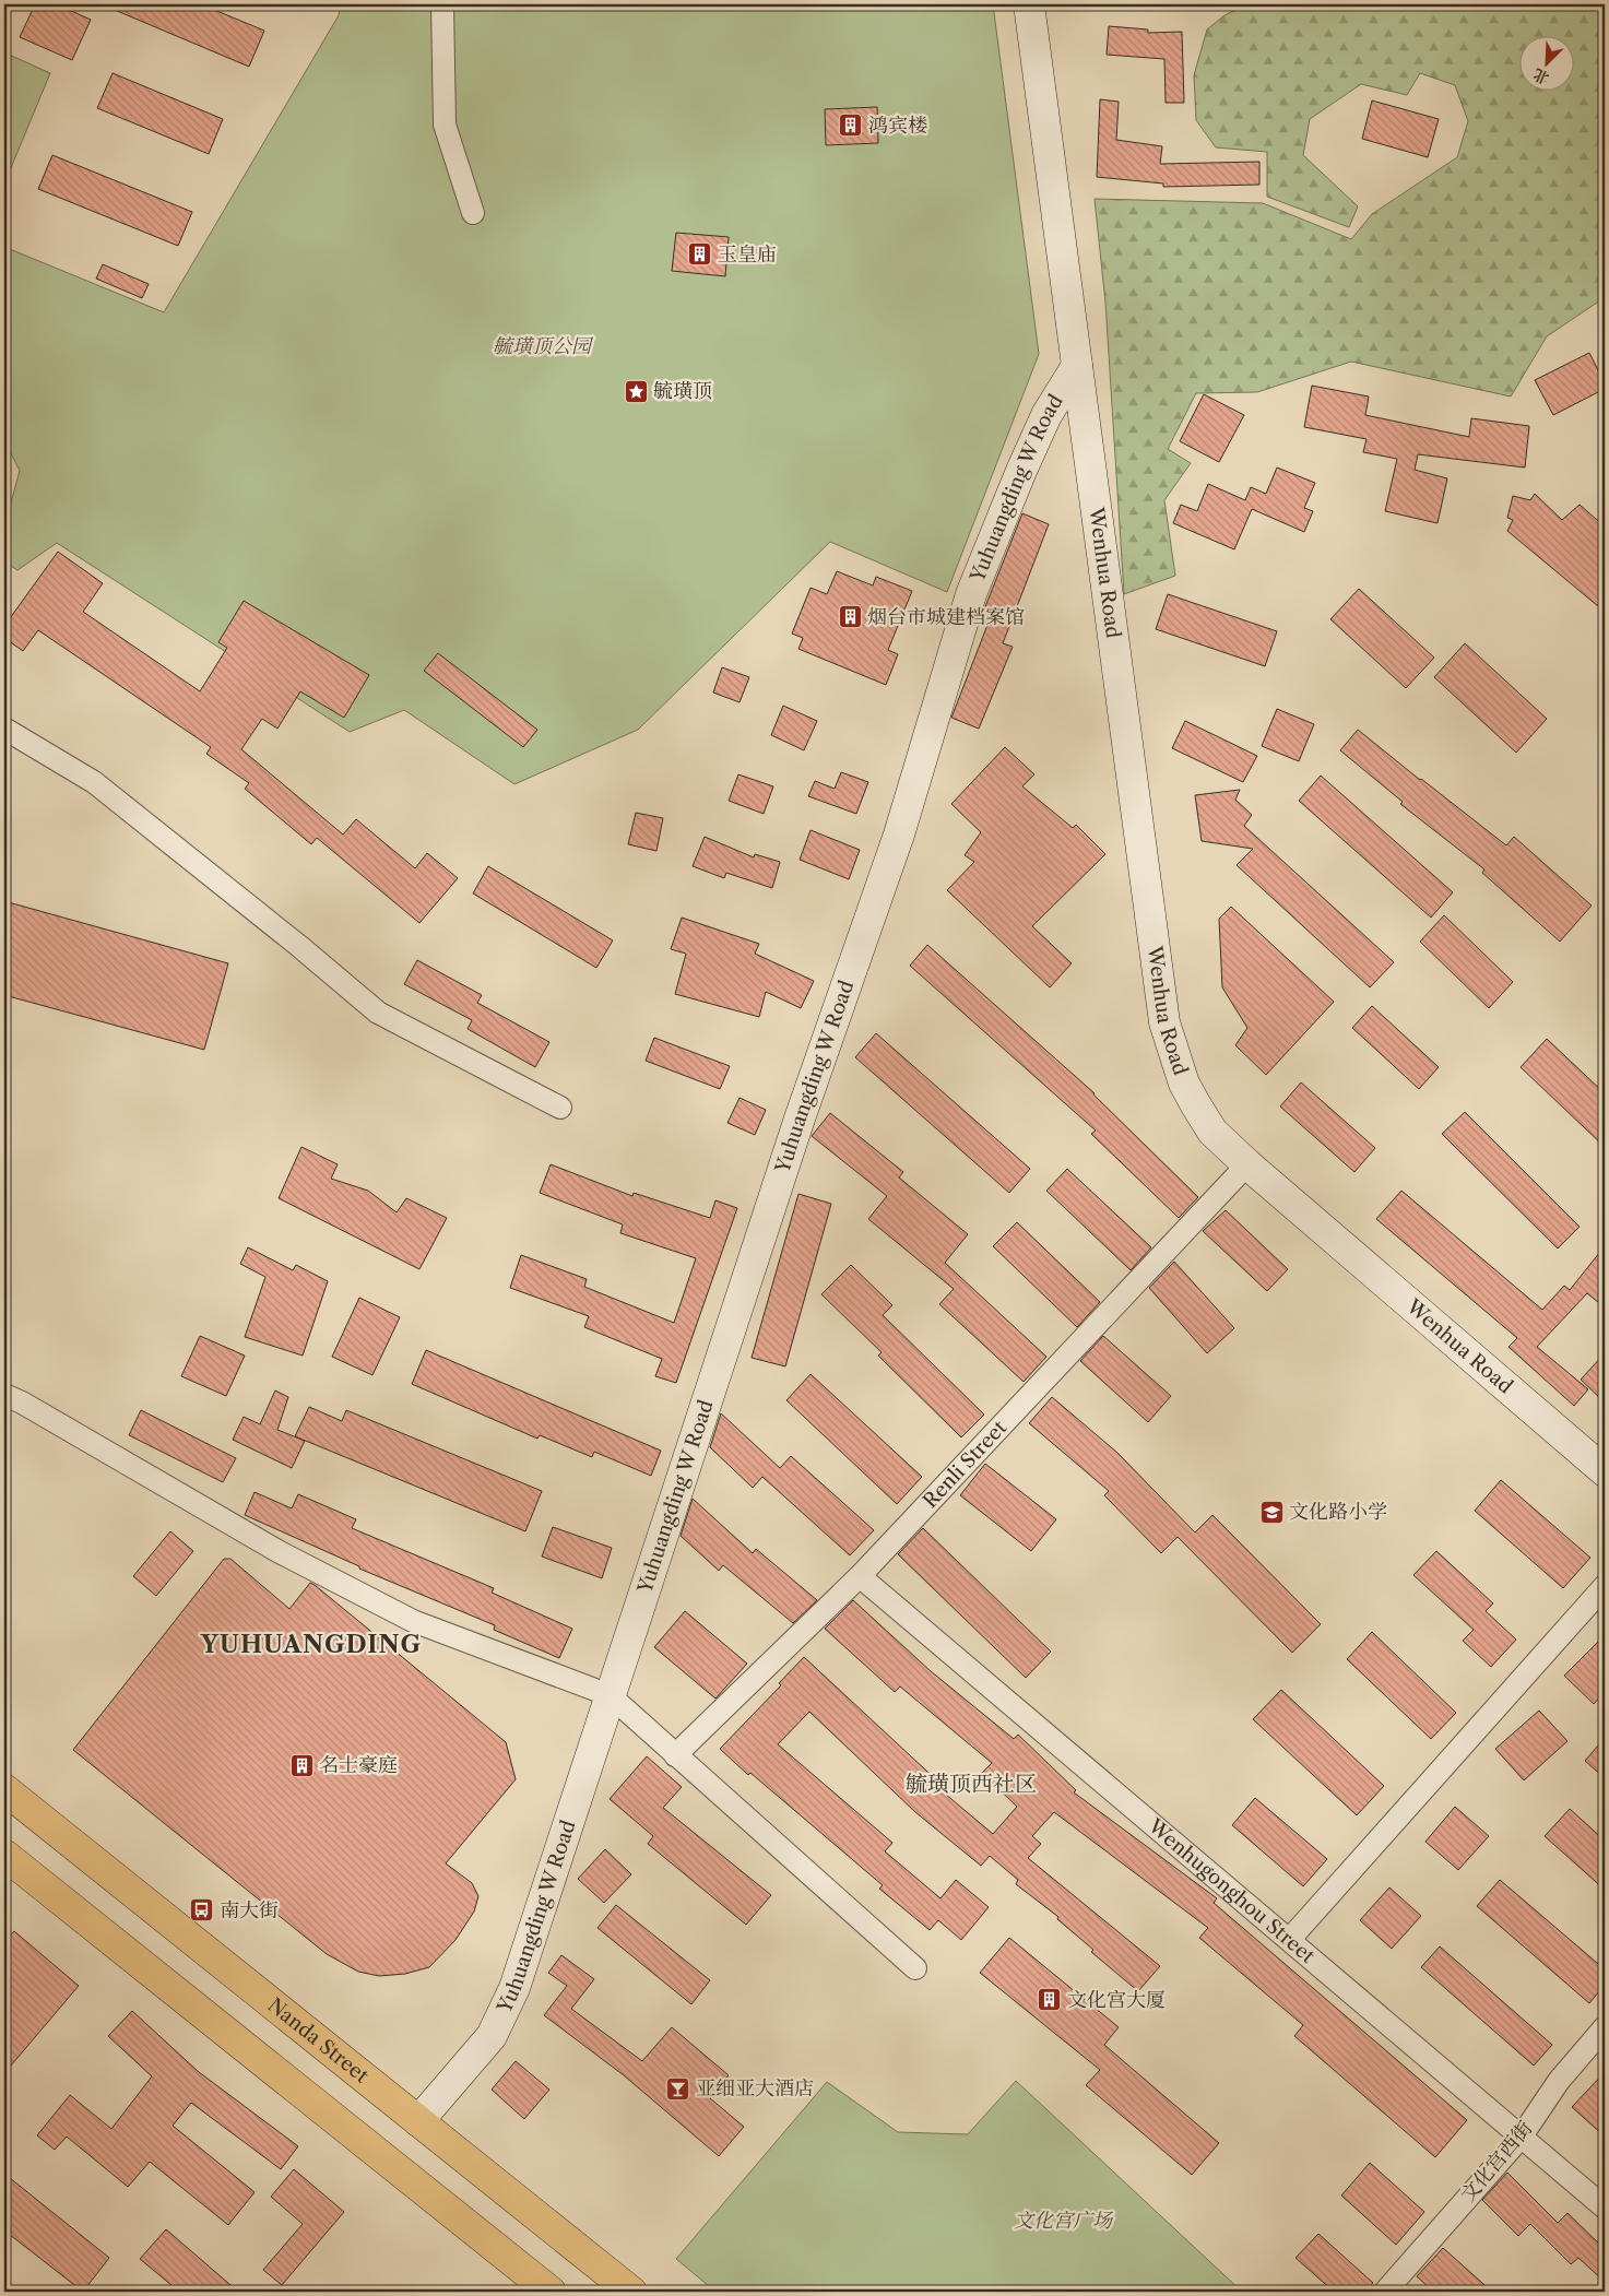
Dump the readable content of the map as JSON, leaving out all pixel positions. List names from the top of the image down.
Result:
{
  "streets": {
    "main road": ["Nanda Street"],
    "street": [
      "Yuhuangding W Road",
      "Wenhua Road",
      "Renli Street",
      "Wenhugonghou Street",
      "文化宫西街"
    ]
  },
  "crossings": [
    ["Yuhuangding W Road", "Wenhua Road"],
    ["Yuhuangding W Road", "Nanda Street"],
    ["Wenhua Road", "Renli Street"],
    ["Renli Street", "Wenhugonghou Street"],
    ["Wenhugonghou Street", "文化宫西街"]
  ],
  "districts": ["YUHUANGDING", "毓璜顶西社区"],
  "parks": ["毓璜顶公园", "文化宫广场"],
  "places": {
    "building": [
      "鸿宾楼",
      "玉皇庙",
      "烟台市城建档案馆",
      "名士豪庭",
      "文化宫大厦"
    ],
    "place": ["毓璜顶"],
    "school or university": ["文化路小学"],
    "bus stop": ["南大街"],
    "bar": ["亚细亚大酒店"]
  },
  "north": "bottom left"
}
